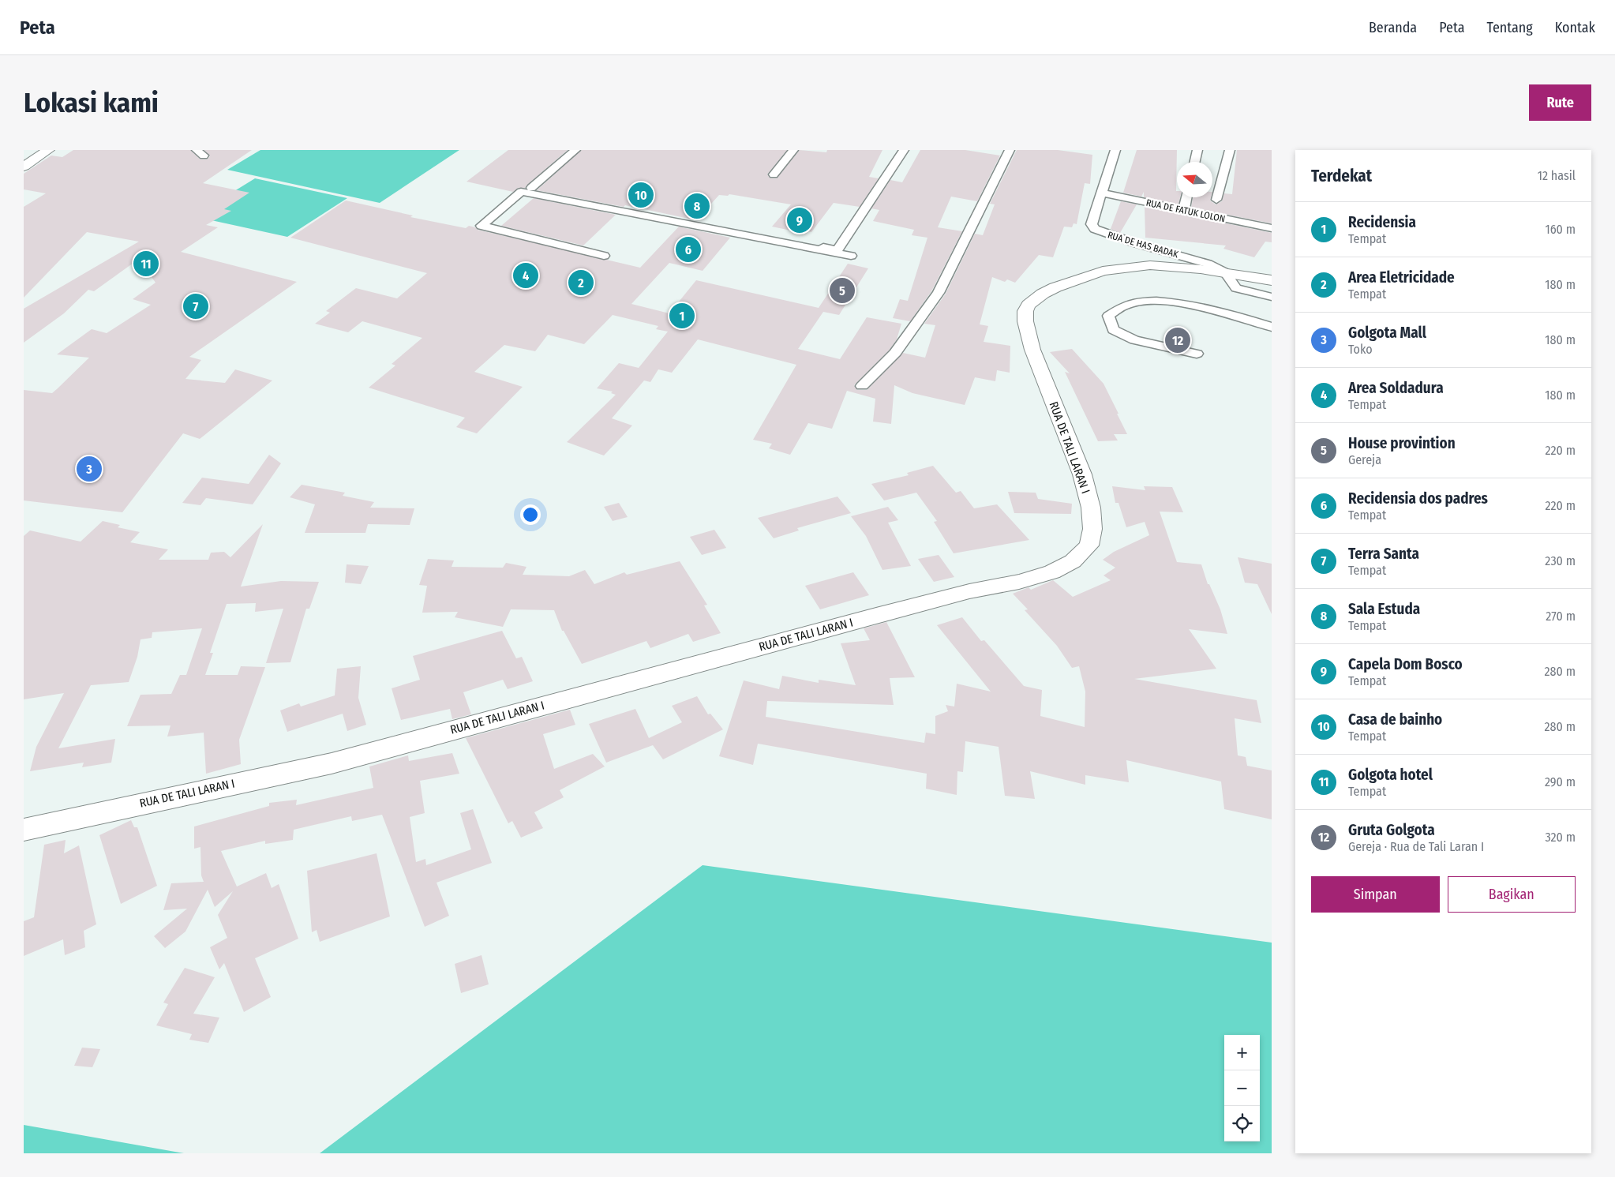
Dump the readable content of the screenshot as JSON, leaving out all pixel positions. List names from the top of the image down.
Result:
{
  "streets": {
    "main road": ["RUA DE TALI LARAN I"],
    "street": ["RUA DE FATUK LOLON", "RUA DE HAS BADAK"]
  },
  "crossings": [
    ["RUA DE FATUK LOLON", "RUA DE HAS BADAK"],
    ["RUA DE HAS BADAK", "RUA DE TALI LARAN I"]
  ],
  "north": "left",
  "page": {
    "header": "Peta",
    "nav": [
      "Beranda",
      "Peta",
      "Tentang",
      "Kontak"
    ],
    "buttons": [
      "Rute",
      ["Simpan", "Bagikan"]
    ],
    "title": "Lokasi kami",
    "heading": ["Terdekat", "12 hasil"],
    "pins": [
      "10",
      "8",
      "9",
      "6",
      "11",
      "4",
      "2",
      "5",
      "7",
      "1",
      "12",
      "3"
    ],
    "list": [
      {
        "mark": "1",
        "name": "Recidensia",
        "note": "Tempat",
        "value": "160 m"
      },
      {
        "mark": "2",
        "name": "Area Eletricidade",
        "note": "Tempat",
        "value": "180 m"
      },
      {
        "mark": "3",
        "name": "Golgota Mall",
        "note": "Toko",
        "value": "180 m"
      },
      {
        "mark": "4",
        "name": "Area Soldadura",
        "note": "Tempat",
        "value": "180 m"
      },
      {
        "mark": "5",
        "name": "House provintion",
        "note": "Gereja",
        "value": "220 m"
      },
      {
        "mark": "6",
        "name": "Recidensia dos padres",
        "note": "Tempat",
        "value": "220 m"
      },
      {
        "mark": "7",
        "name": "Terra Santa",
        "note": "Tempat",
        "value": "230 m"
      },
      {
        "mark": "8",
        "name": "Sala Estuda",
        "note": "Tempat",
        "value": "270 m"
      },
      {
        "mark": "9",
        "name": "Capela Dom Bosco",
        "note": "Tempat",
        "value": "280 m"
      },
      {
        "mark": "10",
        "name": "Casa de bainho",
        "note": "Tempat",
        "value": "280 m"
      },
      {
        "mark": "11",
        "name": "Golgota hotel",
        "note": "Tempat",
        "value": "290 m"
      },
      {
        "mark": "12",
        "name": "Gruta Golgota",
        "note": "Gereja · Rua de Tali Laran I",
        "value": "320 m"
      }
    ],
    "map_buttons": ["+", "−"]
  }
}
